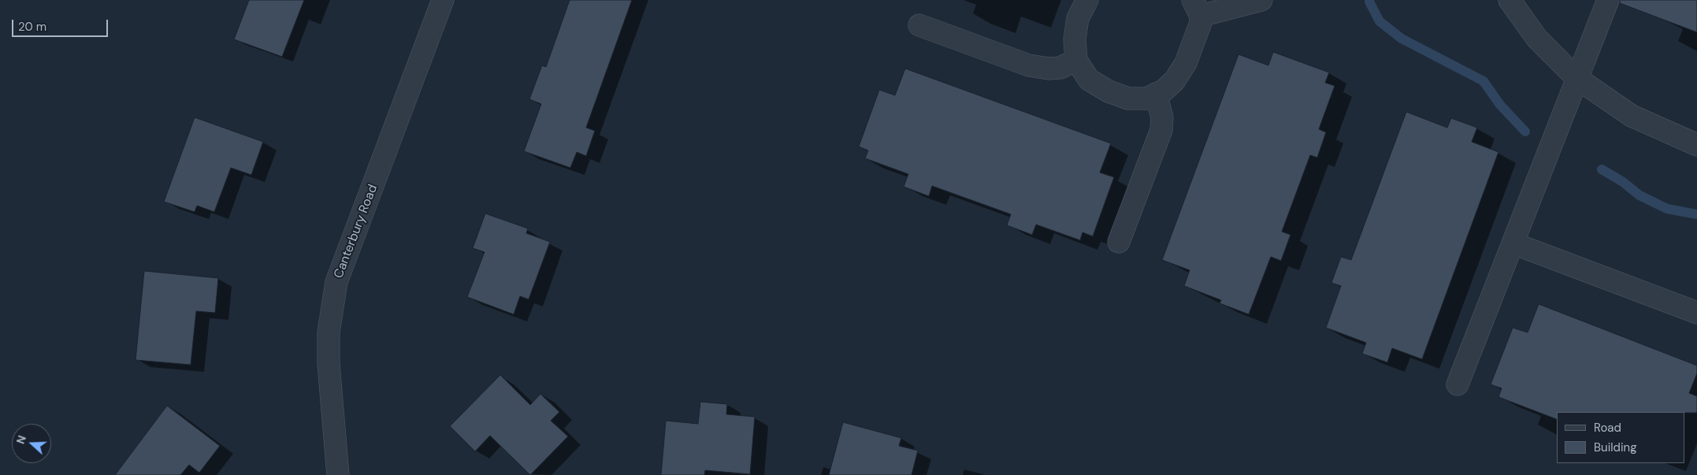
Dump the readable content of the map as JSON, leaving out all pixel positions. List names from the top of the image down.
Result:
{
  "streets": {
    "street": ["Canterbury Road"]
  },
  "legend": ["Road", "Building"],
  "scale_bar": "20 m",
  "north": "left"
}
